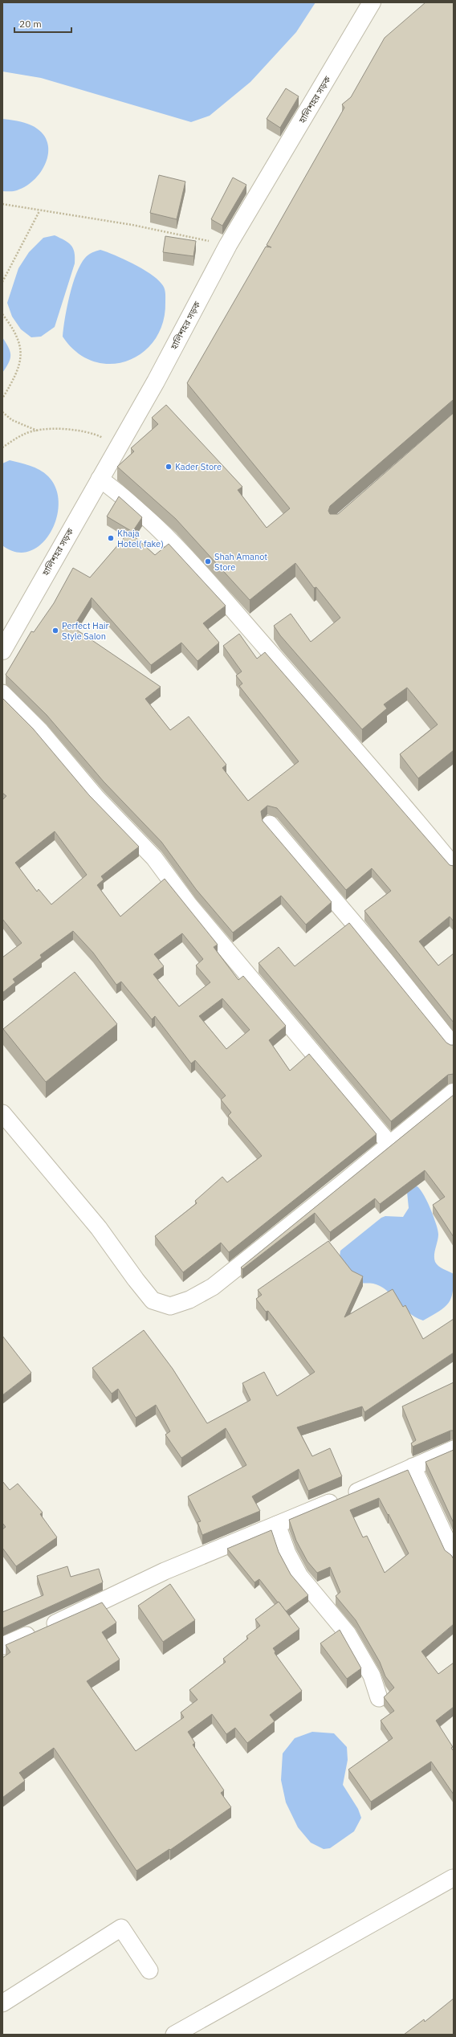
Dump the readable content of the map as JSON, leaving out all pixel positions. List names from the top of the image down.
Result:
{
  "streets": {
    "street": ["হালিশহর সড়ক"]
  },
  "places": [
    "Kader Store",
    "Khaja Hotel( fake)",
    "Shah Amanot Store",
    "Perfect Hair Style Salon"
  ],
  "scale_bar": "20 m"
}
